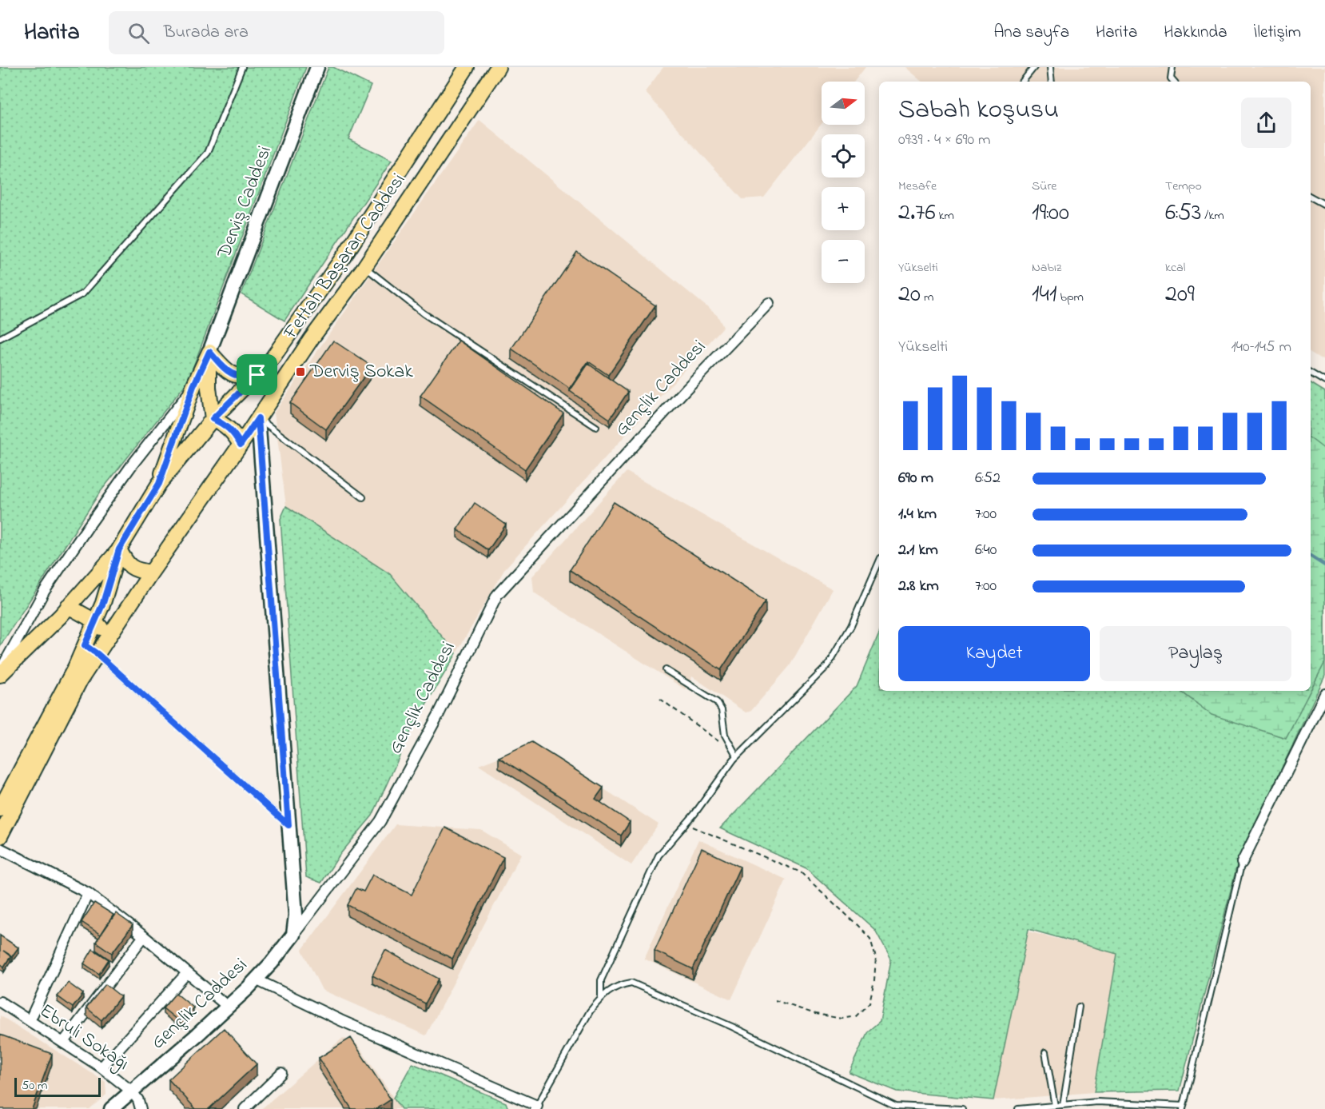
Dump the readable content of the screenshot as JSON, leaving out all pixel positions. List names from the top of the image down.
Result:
{
  "streets": {
    "main road": ["Fettah Başaran Caddesi"],
    "street": ["Derviş Caddesi", "Gençlik Caddesi", "Ebruli Sokağı"]
  },
  "crossings": [
    ["Gençlik Caddesi", "Ebruli Sokağı"]
  ],
  "places": {
    "transit": ["Derviş Sokak"]
  },
  "scale_bar": "50 m",
  "north": "right",
  "page": {
    "header": "Harita",
    "search": "Burada ara",
    "nav": [
      "Ana sayfa",
      "Harita",
      "Hakkında",
      "İletişim"
    ],
    "map_buttons": ["+", "−"],
    "heading": ["Sabah koşusu", "09:39 · 4 × 690 m"],
    "stats": [
      ["Mesafe", "2.76 km"],
      ["Süre", "19:00"],
      ["Tempo", "6:53 /km"],
      ["Yükselti", "20 m"],
      ["Nabız", "141 bpm"],
      ["kcal", "209"]
    ],
    "chart": ["Yükselti", "140–145 m"],
    "list": [
      {
        "name": "690 m",
        "note": "6:52"
      },
      {
        "name": "1.4 km",
        "note": "7:00"
      },
      {
        "name": "2.1 km",
        "note": "6:40"
      },
      {
        "name": "2.8 km",
        "note": "7:00"
      }
    ],
    "buttons": ["Kaydet", "Paylaş"],
    "scale": "50 m"
  }
}
